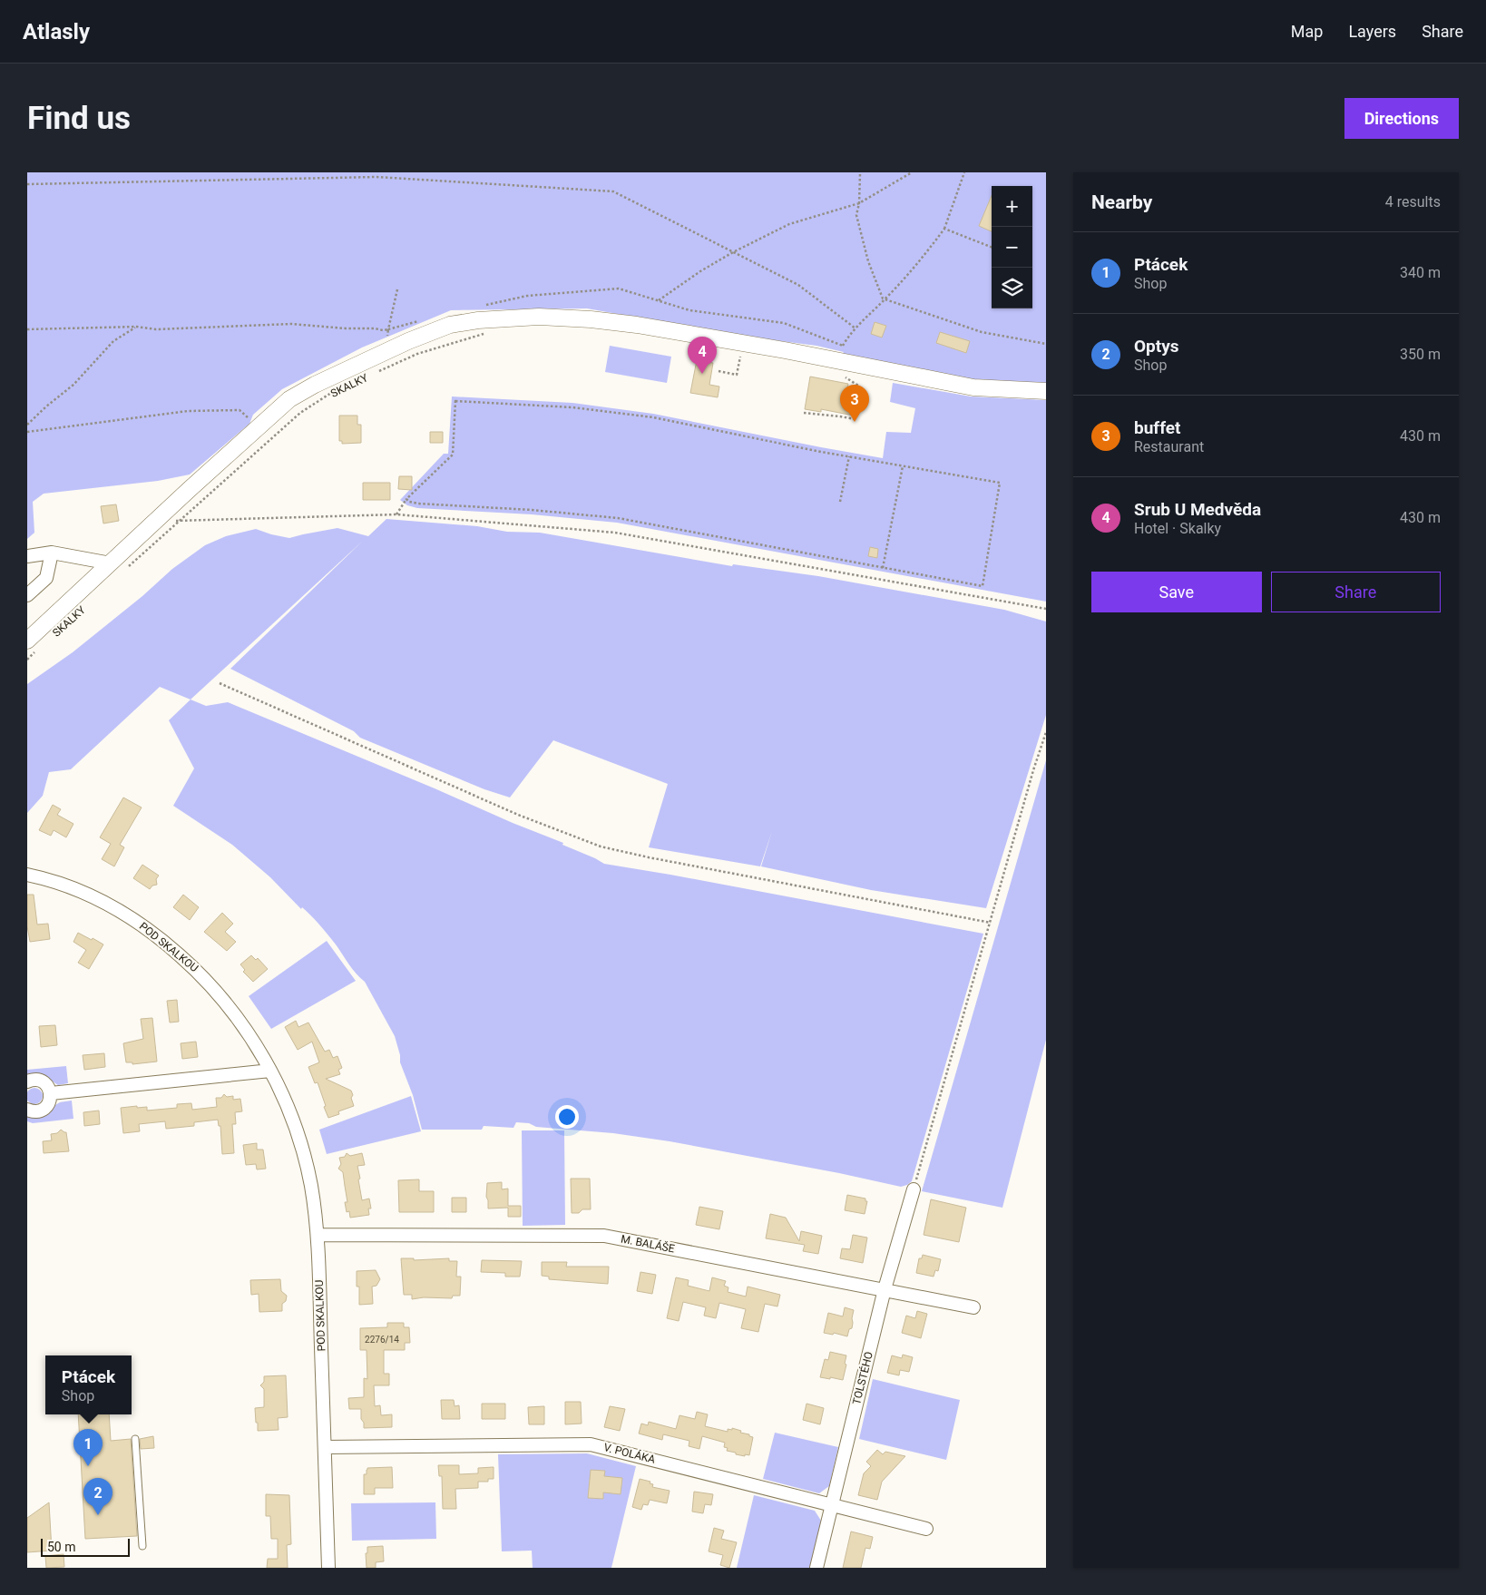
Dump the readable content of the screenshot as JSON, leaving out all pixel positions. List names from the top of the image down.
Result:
{
  "streets": {
    "street": [
      "SKALKY",
      "POD SKALKOU",
      "M. BALÁŠE",
      "TOLSTÉHO",
      "V. POLÁKA"
    ]
  },
  "crossings": [
    ["POD SKALKOU", "M. BALÁŠE"],
    ["POD SKALKOU", "V. POLÁKA"],
    ["M. BALÁŠE", "TOLSTÉHO"],
    ["TOLSTÉHO", "V. POLÁKA"]
  ],
  "house_numbers": ["2276/14"],
  "scale_bar": "50 m",
  "page": {
    "header": "Atlasly",
    "nav": ["Map", "Layers", "Share"],
    "buttons": [
      "Directions",
      ["Save", "Share"]
    ],
    "title": "Find us",
    "heading": ["Nearby", "4 results"],
    "map_buttons": ["+", "−"],
    "list": [
      {
        "mark": "1",
        "name": "Ptácek",
        "note": "Shop",
        "value": "340 m"
      },
      {
        "mark": "2",
        "name": "Optys",
        "note": "Shop",
        "value": "350 m"
      },
      {
        "mark": "3",
        "name": "buffet",
        "note": "Restaurant",
        "value": "430 m"
      },
      {
        "mark": "4",
        "name": "Srub U Medvěda",
        "note": "Hotel · Skalky",
        "value": "430 m"
      }
    ],
    "pins": [
      "4",
      "3",
      "1",
      "2"
    ],
    "popup": ["Ptácek", "Shop"],
    "scale": "50 m"
  }
}
